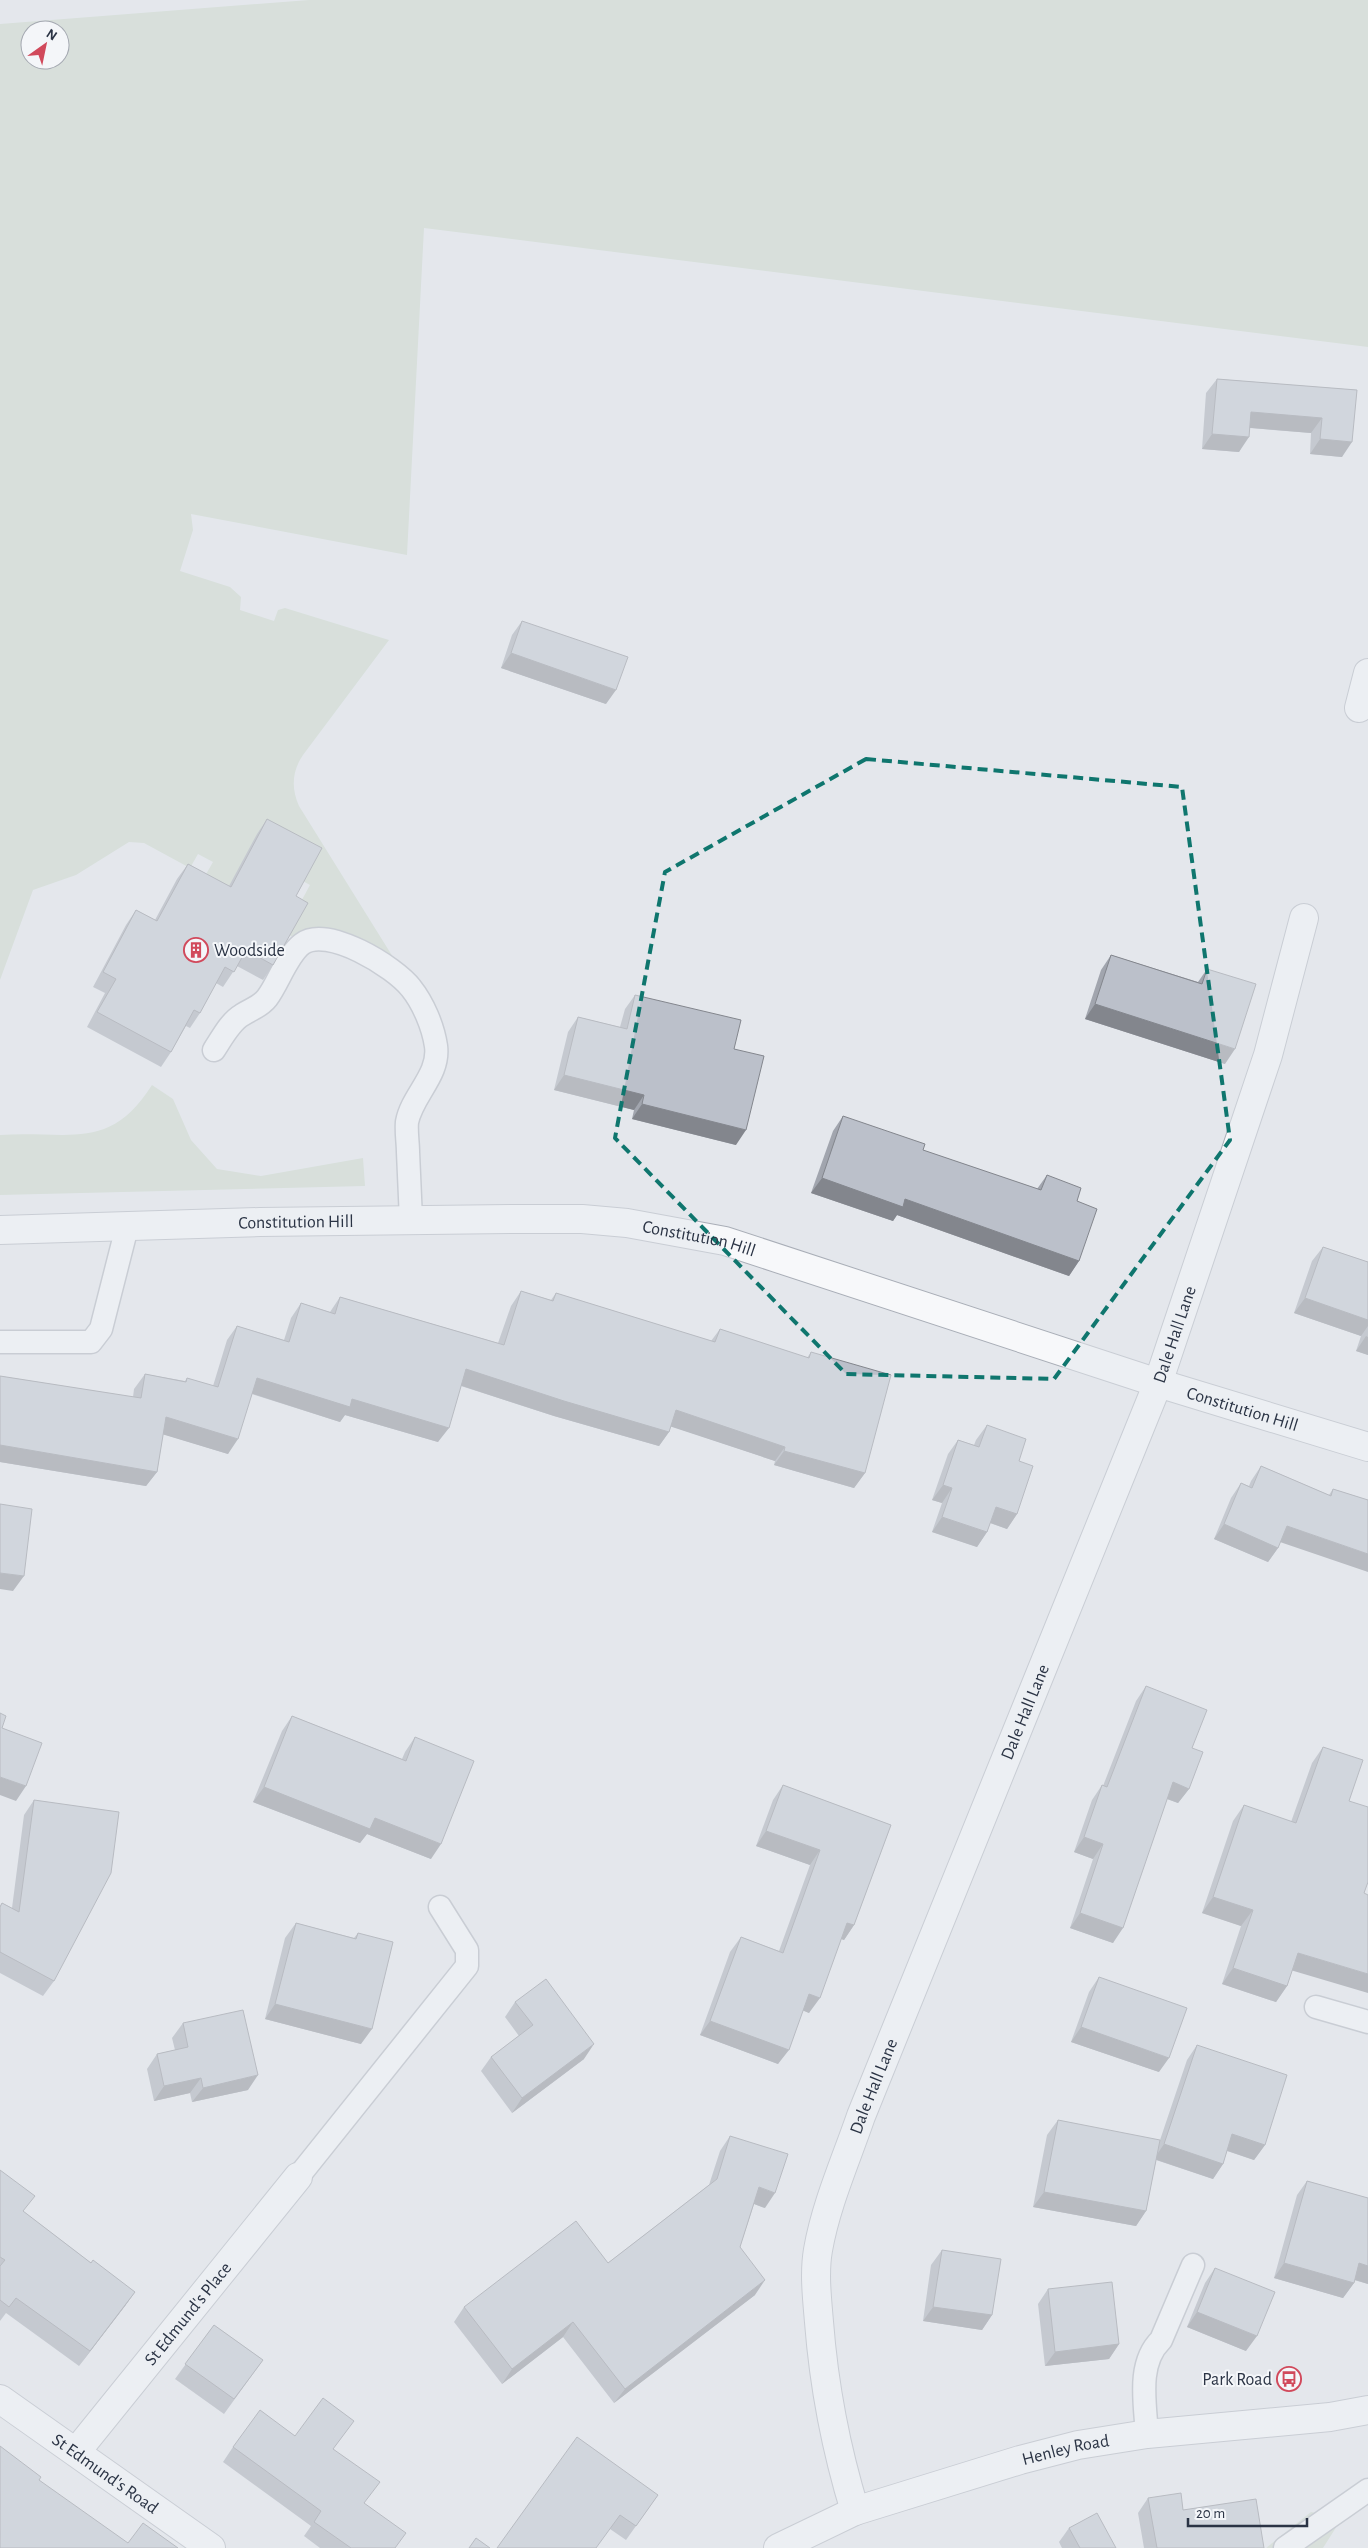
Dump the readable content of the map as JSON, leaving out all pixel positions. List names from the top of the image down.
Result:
{
  "streets": {
    "street": [
      "Constitution Hill",
      "Dale Hall Lane",
      "St Edmund's Place",
      "Henley Road",
      "St Edmund's Road"
    ]
  },
  "crossings": [
    ["Constitution Hill", "Dale Hall Lane"],
    ["Dale Hall Lane", "Henley Road"],
    ["St Edmund's Place", "St Edmund's Road"]
  ],
  "places": {
    "building": ["Woodside"],
    "bus stop": ["Park Road"]
  },
  "scale_bar": "20 m",
  "north": "top right"
}
